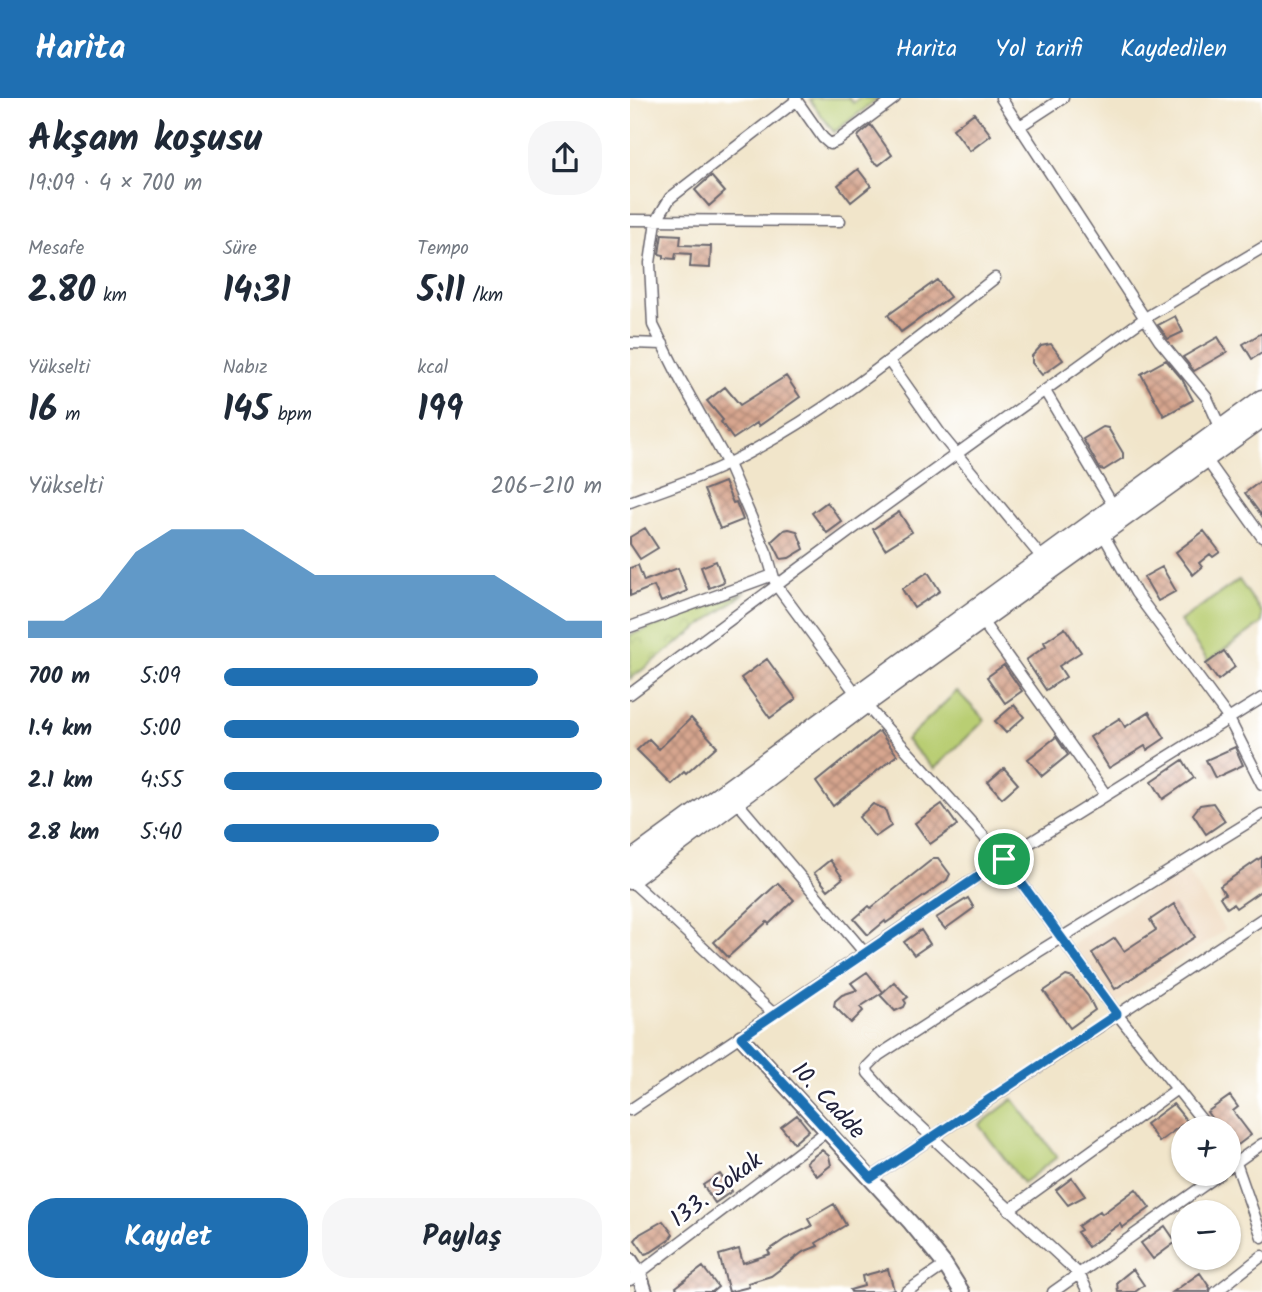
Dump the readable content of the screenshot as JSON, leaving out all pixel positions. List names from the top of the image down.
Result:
{
  "streets": {
    "street": ["10. Cadde", "133. Sokak"]
  },
  "crossings": [
    ["10. Cadde", "133. Sokak"]
  ],
  "page": {
    "header": "Harita",
    "nav": ["Harita", "Yol tarifi", "Kaydedilen"],
    "heading": ["Akşam koşusu", "19:09 · 4 × 700 m"],
    "stats": [
      ["Mesafe", "2.80 km"],
      ["Süre", "14:31"],
      ["Tempo", "5:11 /km"],
      ["Yükselti", "16 m"],
      ["Nabız", "145 bpm"],
      ["kcal", "199"]
    ],
    "chart": ["Yükselti", "206–210 m"],
    "list": [
      {
        "name": "700 m",
        "note": "5:09"
      },
      {
        "name": "1.4 km",
        "note": "5:00"
      },
      {
        "name": "2.1 km",
        "note": "4:55"
      },
      {
        "name": "2.8 km",
        "note": "5:40"
      }
    ],
    "map_buttons": ["+", "−"],
    "buttons": ["Kaydet", "Paylaş"]
  }
}
